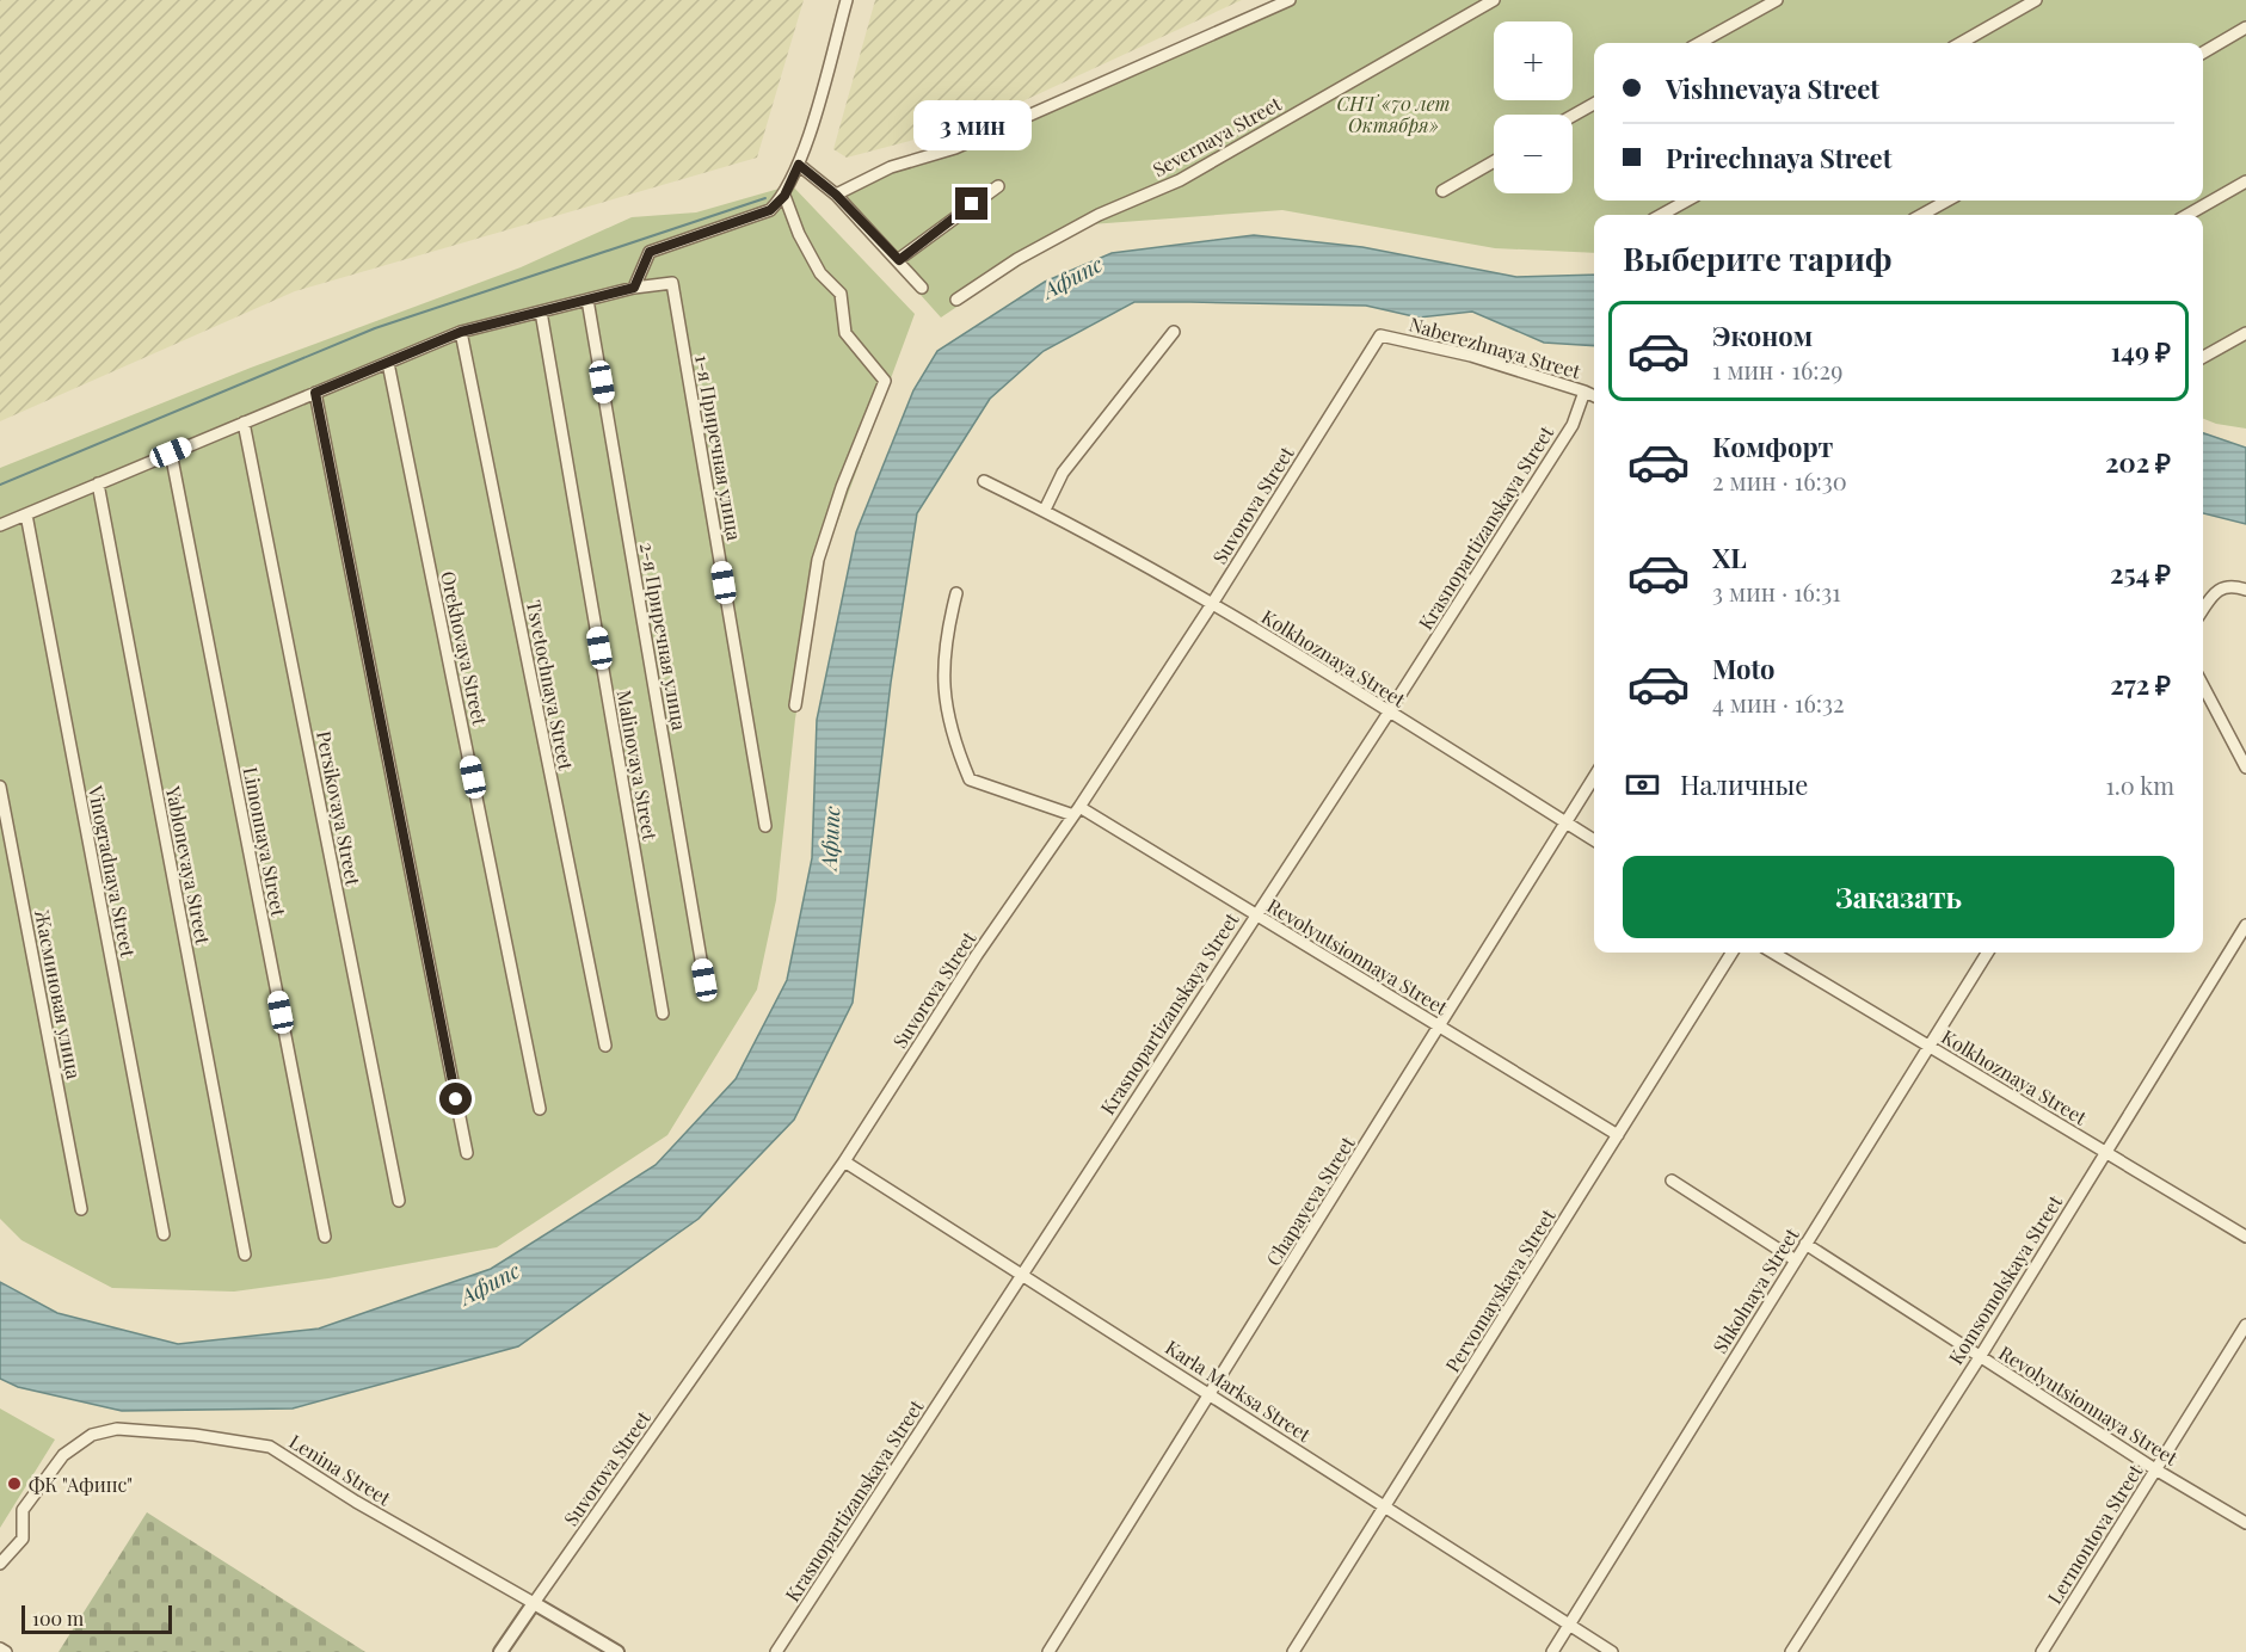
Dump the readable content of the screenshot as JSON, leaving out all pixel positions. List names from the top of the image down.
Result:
{
  "streets": {
    "street": [
      "Severnaya Street",
      "Naberezhnaya Street",
      "1-я Приречная улица",
      "Suvorova Street",
      "Krasnopartizanskaya Street",
      "2-я Приречная улица",
      "Orekhovaya Street",
      "Kolkhoznaya Street",
      "Tsvetochnaya Street",
      "Malinovaya Street",
      "Persikovaya Street",
      "Limonnaya Street",
      "Yablonevaya Street",
      "Vinogradnaya Street",
      "Revolyutsionnaya Street",
      "Жасминовая улица",
      "Chapayeva Street",
      "Komsomolskaya Street",
      "Pervomayskaya Street",
      "Shkolnaya Street",
      "Karla Marksa Street",
      "Lenina Street",
      "Lermontova Street"
    ]
  },
  "crossings": [
    ["Naberezhnaya Street", "Suvorova Street"],
    ["Naberezhnaya Street", "Krasnopartizanskaya Street"],
    ["Suvorova Street", "Kolkhoznaya Street"],
    ["Suvorova Street", "Revolyutsionnaya Street"],
    ["Suvorova Street", "Karla Marksa Street"],
    ["Suvorova Street", "Lenina Street"],
    ["Krasnopartizanskaya Street", "Kolkhoznaya Street"],
    ["Krasnopartizanskaya Street", "Revolyutsionnaya Street"],
    ["Krasnopartizanskaya Street", "Karla Marksa Street"],
    ["Kolkhoznaya Street", "Chapayeva Street"],
    ["Kolkhoznaya Street", "Komsomolskaya Street"],
    ["Kolkhoznaya Street", "Shkolnaya Street"],
    ["Revolyutsionnaya Street", "Chapayeva Street"],
    ["Revolyutsionnaya Street", "Komsomolskaya Street"],
    ["Revolyutsionnaya Street", "Pervomayskaya Street"],
    ["Revolyutsionnaya Street", "Shkolnaya Street"],
    ["Revolyutsionnaya Street", "Lermontova Street"],
    ["Chapayeva Street", "Karla Marksa Street"],
    ["Pervomayskaya Street", "Karla Marksa Street"],
    ["Shkolnaya Street", "Karla Marksa Street"]
  ],
  "water": ["Афипс"],
  "parks": ["СНТ «70 лет Октября»"],
  "places": ["ФК \"Афипс\""],
  "scale_bar": "100 m",
  "page": {
    "map_buttons": ["+", "−"],
    "banner": ["Vishnevaya Street", "Prirechnaya Street"],
    "bubble": "3 мин",
    "heading": "Выберите тариф",
    "list": [
      {
        "name": "Эконом",
        "note": "1 мин · 16:29",
        "value": "149 ₽"
      },
      {
        "name": "Комфорт",
        "note": "2 мин · 16:30",
        "value": "202 ₽"
      },
      {
        "name": "XL",
        "note": "3 мин · 16:31",
        "value": "254 ₽"
      },
      {
        "name": "Moto",
        "note": "4 мин · 16:32",
        "value": "272 ₽"
      }
    ],
    "pay": ["Наличные", "1.0 km"],
    "buttons": "Заказать",
    "scale": "100 m"
  }
}
